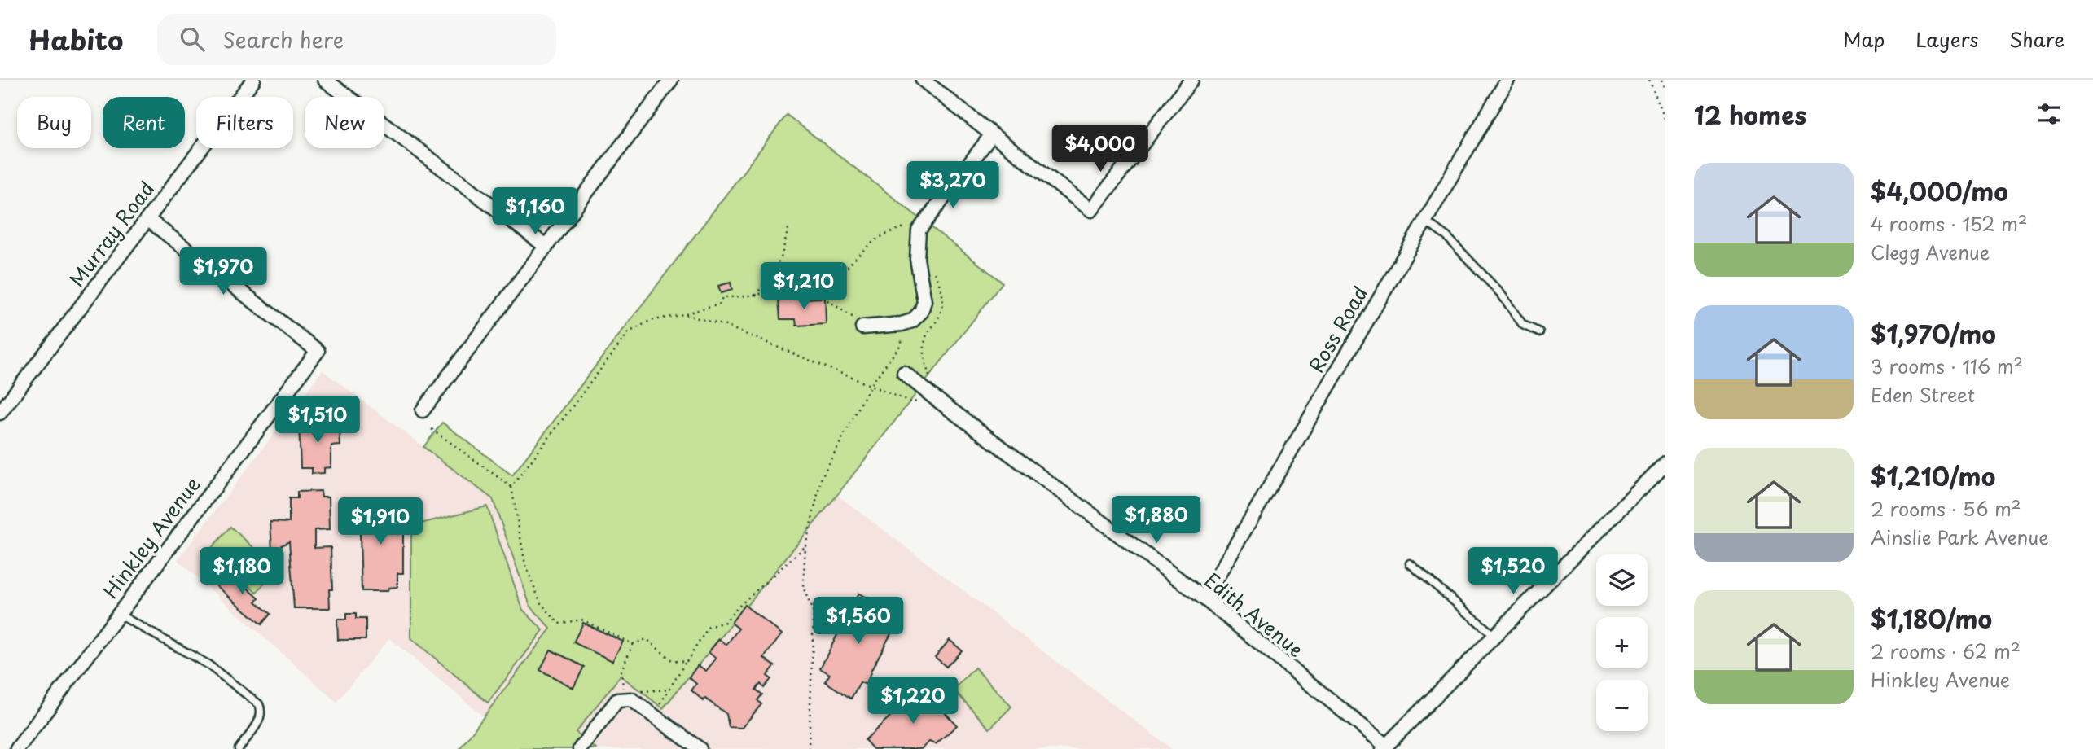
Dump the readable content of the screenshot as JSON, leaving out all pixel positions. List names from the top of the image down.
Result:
{
  "streets": {
    "street": [
      "Murray Road",
      "Ross Road",
      "Hinkley Avenue",
      "Edith Avenue"
    ]
  },
  "crossings": [
    ["Murray Road", "Hinkley Avenue"],
    ["Ross Road", "Edith Avenue"]
  ],
  "page": {
    "header": "Habito",
    "search": "Search here",
    "nav": ["Map", "Layers", "Share"],
    "heading": "12 homes",
    "chip": [
      "Buy",
      "Rent",
      "Filters",
      "New"
    ],
    "price": [
      "$4,000",
      "$3,270",
      "$1,160",
      "$1,970",
      "$1,210",
      "$1,510",
      "$1,880",
      "$1,910",
      "$1,180",
      "$1,520",
      "$1,560",
      "$1,220"
    ],
    "list": [
      {
        "name": "$4,000/mo",
        "note": "4 rooms · 152 m² · Clegg Avenue"
      },
      {
        "name": "$1,970/mo",
        "note": "3 rooms · 116 m² · Eden Street"
      },
      {
        "name": "$1,210/mo",
        "note": "2 rooms · 56 m² · Ainslie Park Avenue"
      },
      {
        "name": "$1,180/mo",
        "note": "2 rooms · 62 m² · Hinkley Avenue"
      }
    ],
    "map_buttons": ["+", "−"]
  }
}
